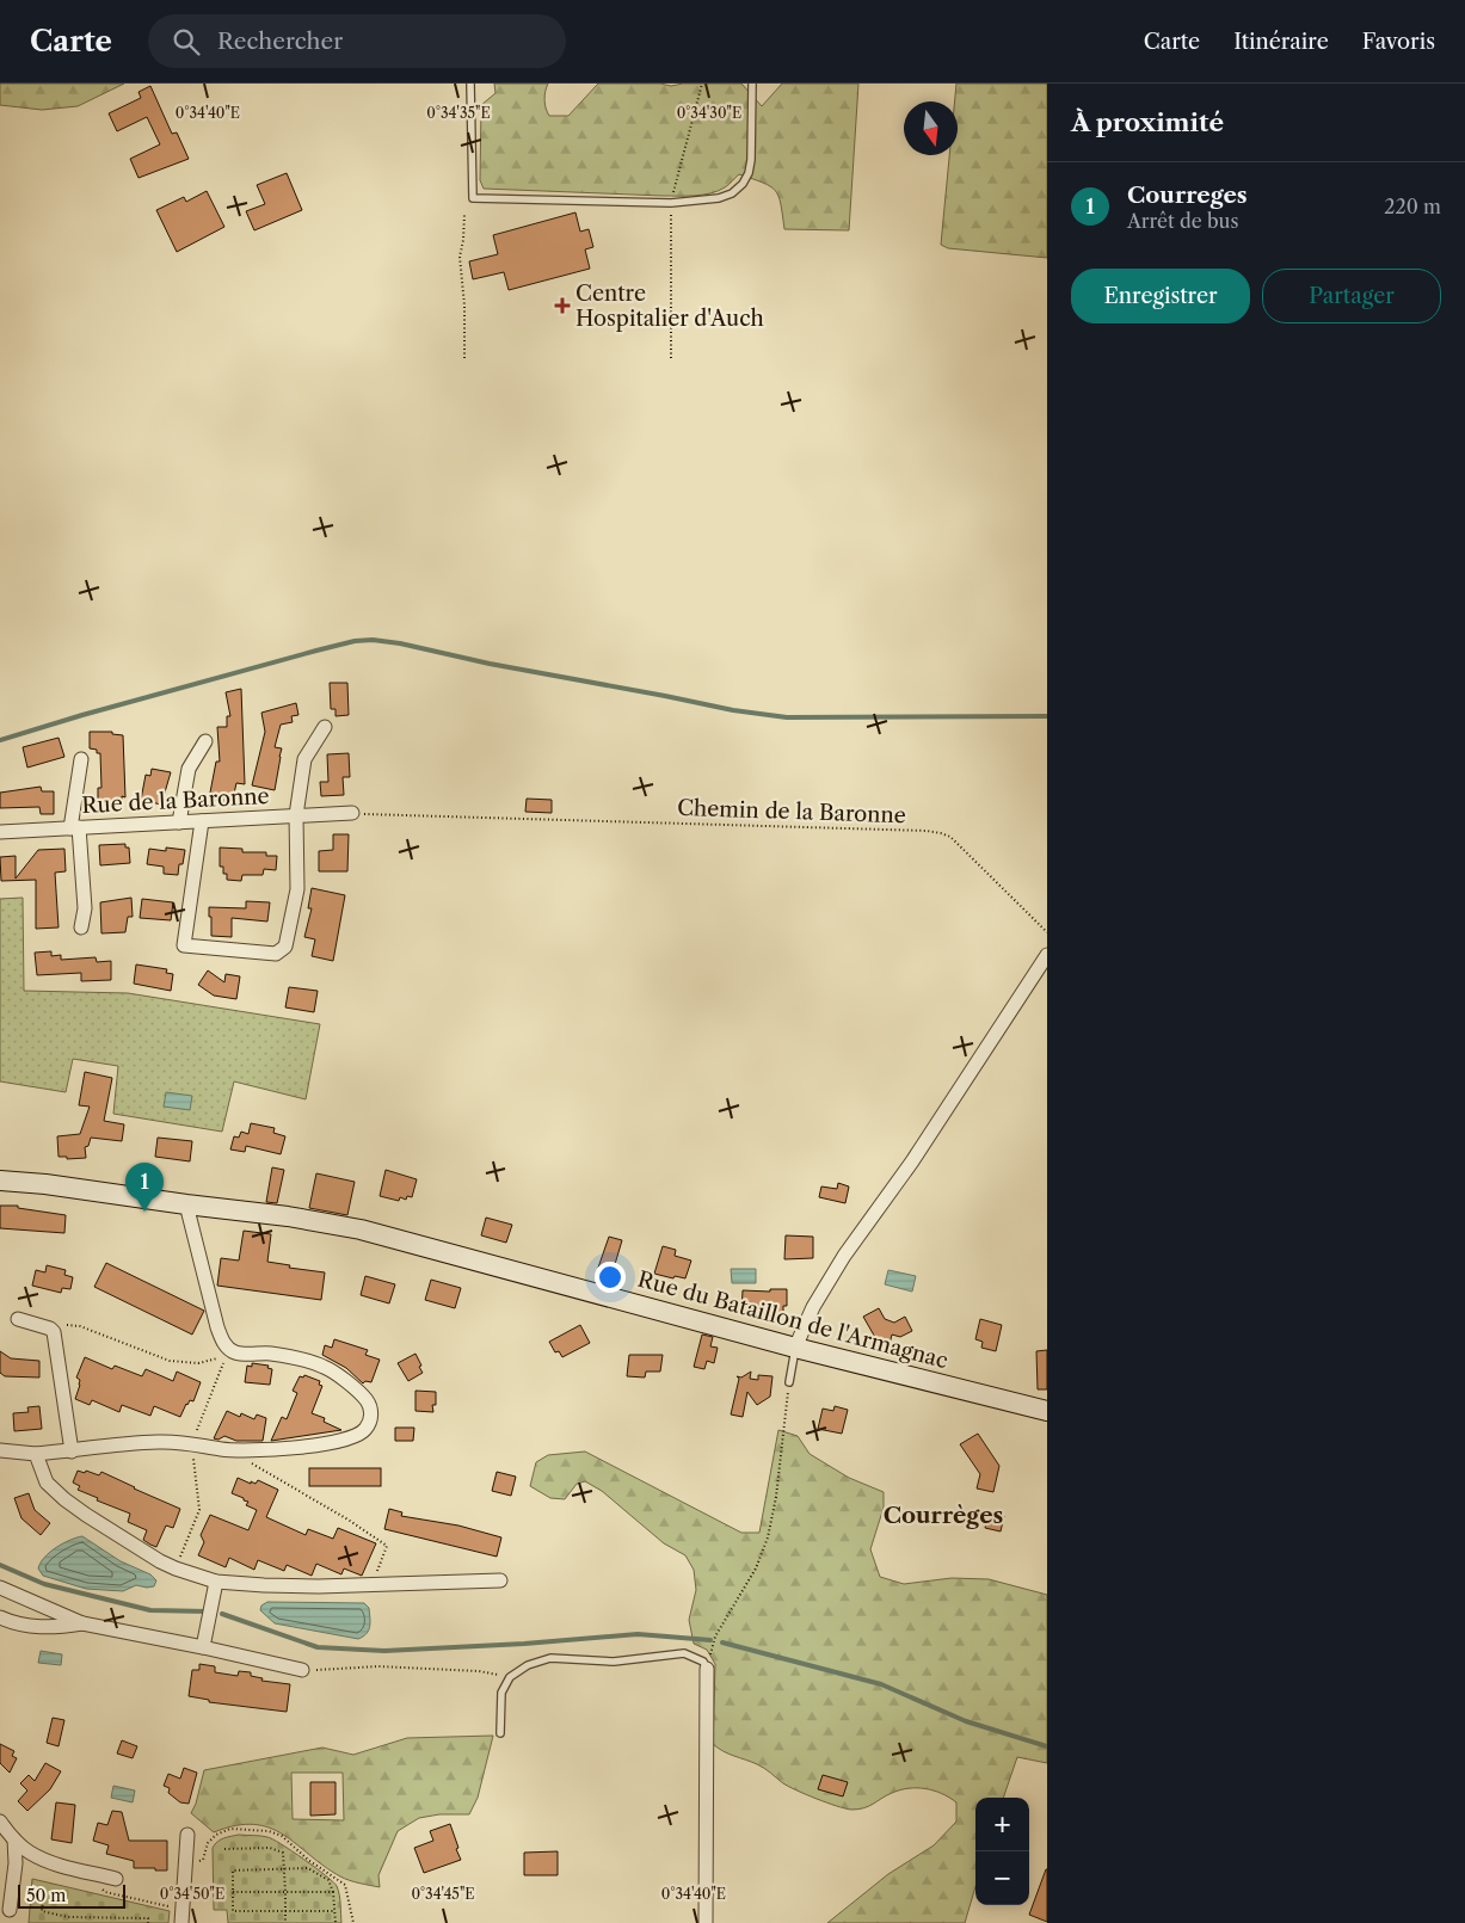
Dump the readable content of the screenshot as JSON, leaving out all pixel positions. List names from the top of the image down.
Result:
{
  "streets": {
    "street": ["Rue de la Baronne", "Rue du Bataillon de l'Armagnac"],
    "path": ["Chemin de la Baronne"]
  },
  "crossings": [
    ["Rue de la Baronne", "Chemin de la Baronne"]
  ],
  "districts": ["Courrèges"],
  "places": {
    "health": ["Centre Hospitalier d'Auch"]
  },
  "scale_bar": "50 m",
  "north": "bottom",
  "page": {
    "header": "Carte",
    "search": "Rechercher",
    "nav": ["Carte", "Itinéraire", "Favoris"],
    "heading": "À proximité",
    "list": [
      {
        "mark": "1",
        "name": "Courreges",
        "note": "Arrêt de bus",
        "value": "220 m"
      }
    ],
    "buttons": ["Enregistrer", "Partager"],
    "pins": "1",
    "map_buttons": ["+", "−"],
    "scale": "50 m"
  },
  "coordinates": [
    "0°34'40\"E",
    "0°34'35\"E",
    "0°34'30\"E",
    "0°34'50\"E",
    "0°34'45\"E"
  ]
}
